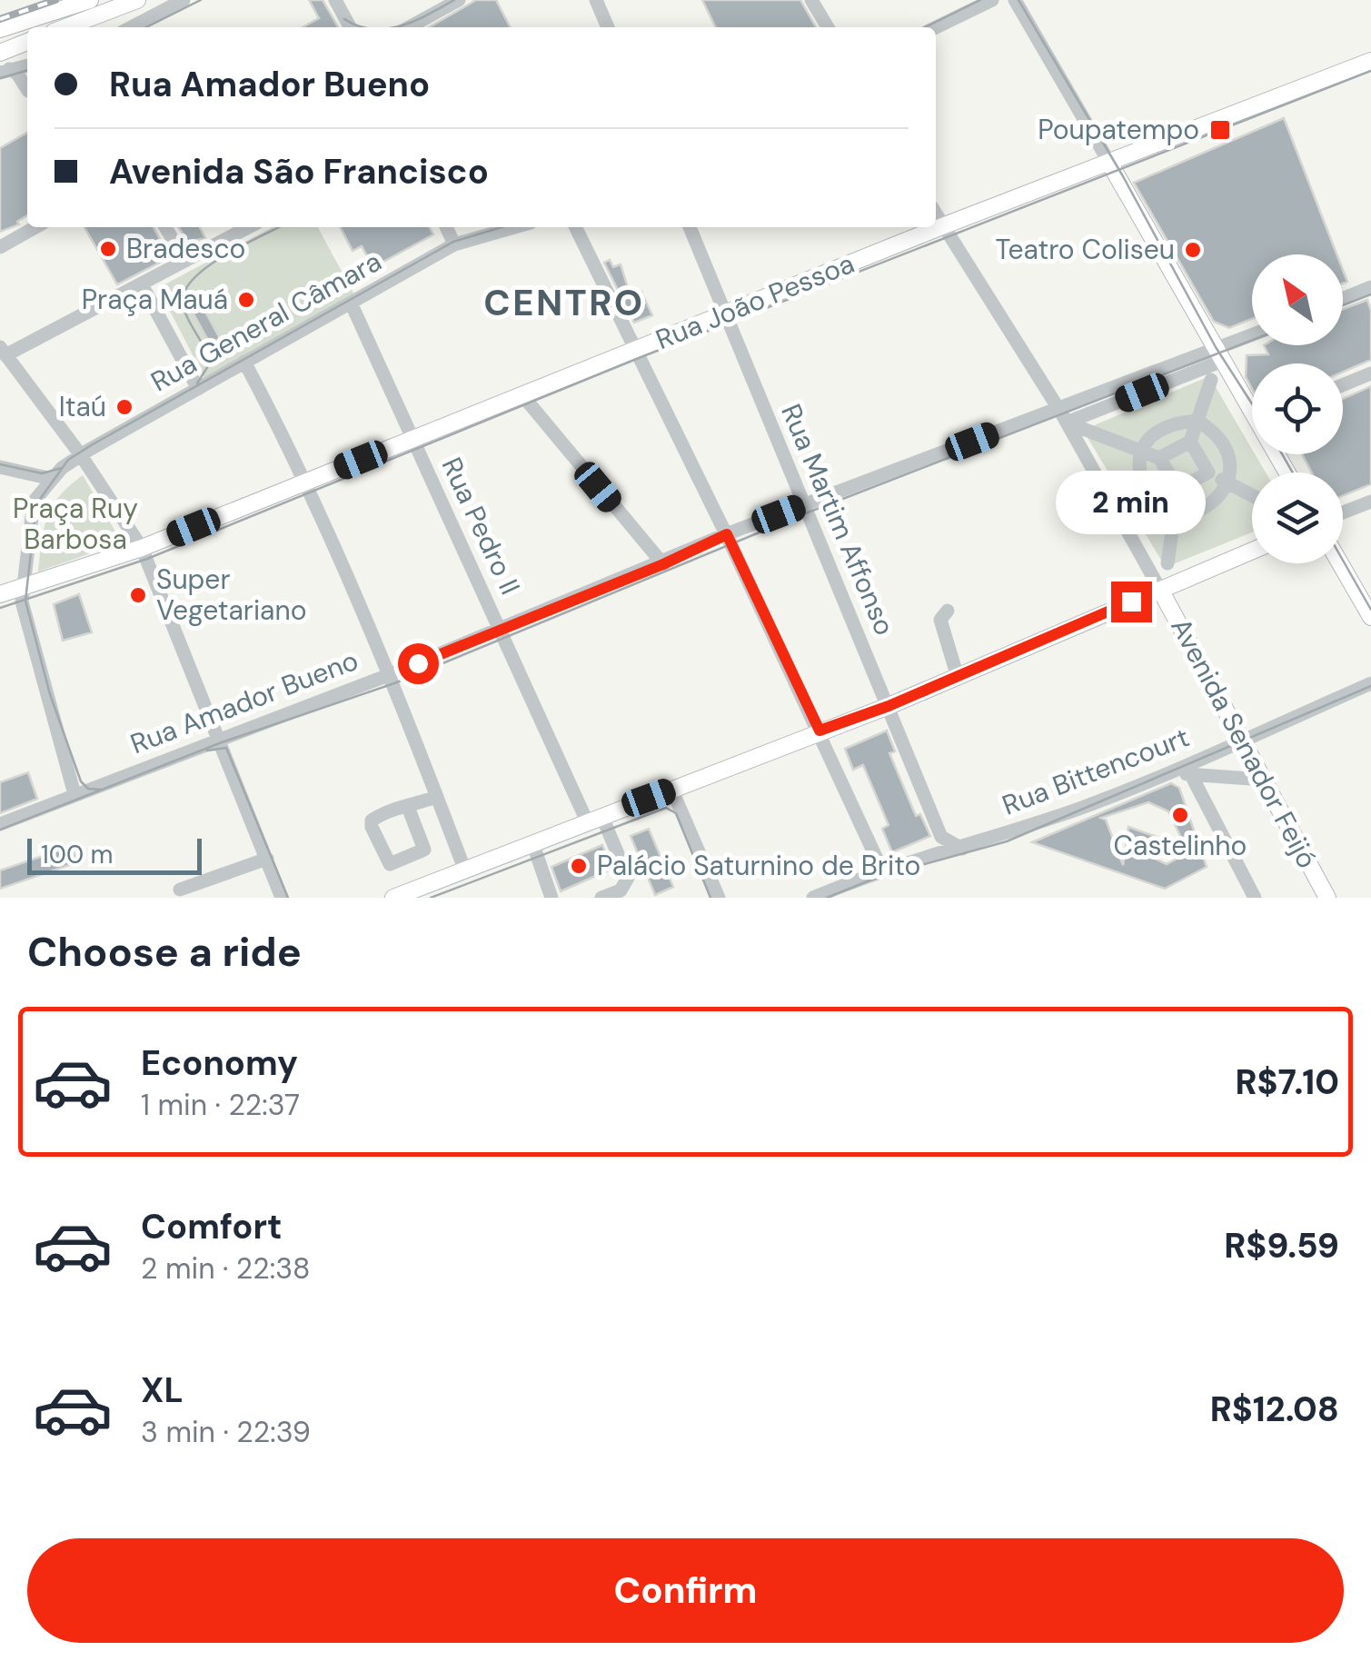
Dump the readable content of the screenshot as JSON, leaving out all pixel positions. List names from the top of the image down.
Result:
{
  "streets": {
    "main road": ["Rua João Pessoa", "Avenida Senador Feijó"],
    "street": [
      "Rua General Câmara",
      "Rua Martim Affonso",
      "Rua Pedro II",
      "Rua Amador Bueno",
      "Rua Bittencourt"
    ]
  },
  "crossings": [
    ["Rua João Pessoa", "Rua Martim Affonso"],
    ["Rua João Pessoa", "Rua Pedro II"],
    ["Rua General Câmara", "Rua Pedro II"],
    ["Rua Martim Affonso", "Rua Amador Bueno"],
    ["Rua Pedro II", "Rua Amador Bueno"],
    ["Avenida Senador Feijó", "Rua Bittencourt"]
  ],
  "districts": ["CENTRO"],
  "parks": ["Praça Ruy Barbosa"],
  "places": {
    "transit": ["Poupatempo"],
    "other": [
      "Bradesco",
      "Teatro Coliseu",
      "Praça Mauá",
      "Itaú",
      "Super Vegetariano",
      "Castelinho",
      "Palácio Saturnino de Brito"
    ]
  },
  "scale_bar": "100 m",
  "north": "top left",
  "page": {
    "banner": ["Rua Amador Bueno", "Avenida São Francisco"],
    "bubble": "2 min",
    "scale": "100 m",
    "heading": "Choose a ride",
    "list": [
      {
        "name": "Economy",
        "note": "1 min · 22:37",
        "value": "R$7.10"
      },
      {
        "name": "Comfort",
        "note": "2 min · 22:38",
        "value": "R$9.59"
      },
      {
        "name": "XL",
        "note": "3 min · 22:39",
        "value": "R$12.08"
      }
    ],
    "buttons": "Confirm"
  }
}
